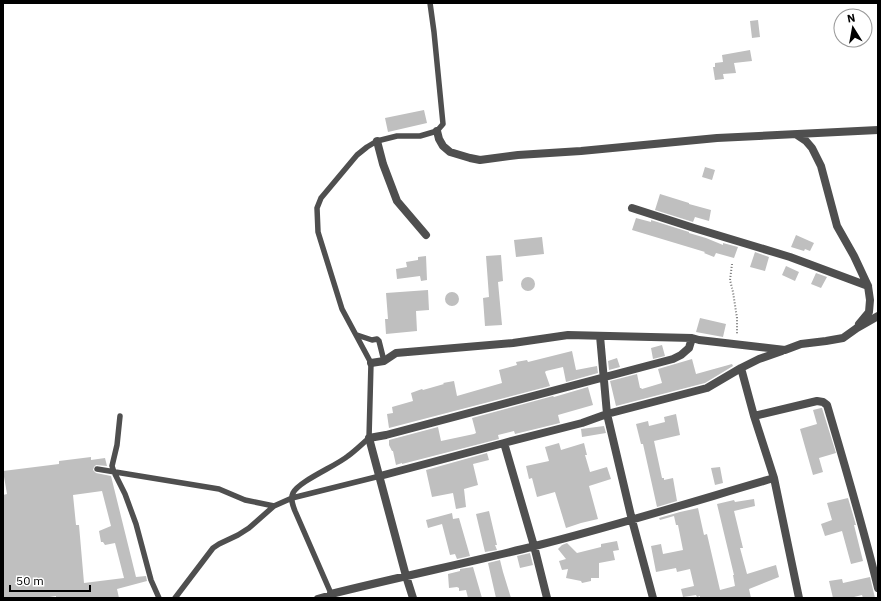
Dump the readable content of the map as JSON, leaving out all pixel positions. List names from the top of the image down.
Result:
{
  "scale_bar": "50 m",
  "north": "top"
}
